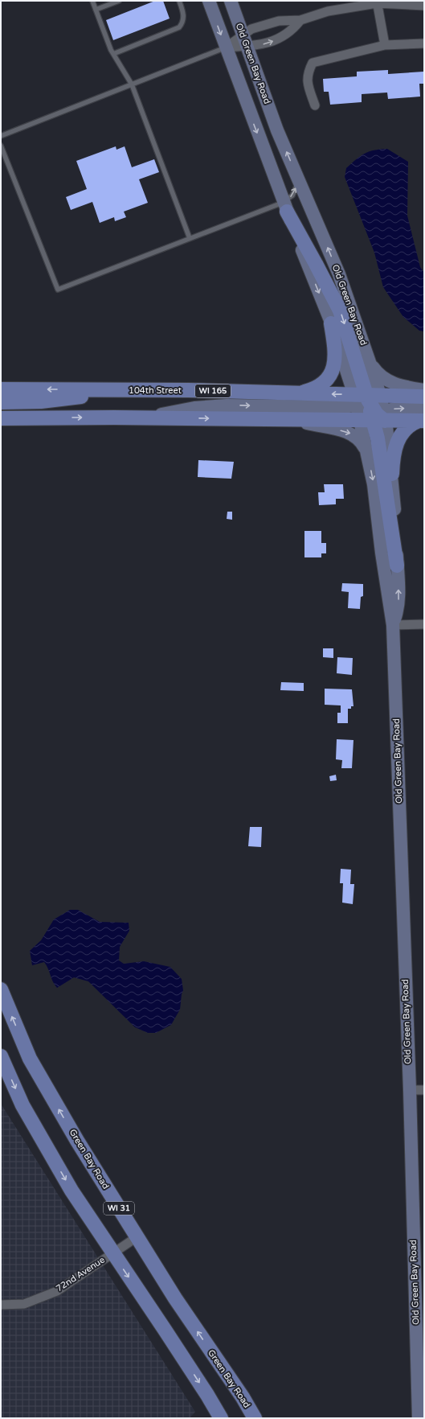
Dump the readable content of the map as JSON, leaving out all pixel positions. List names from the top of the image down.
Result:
{
  "streets": {
    "main road": [
      "104th Street",
      "WI 165",
      "Green Bay Road",
      "WI 31"
    ],
    "street": ["Old Green Bay Road", "72nd Avenue"]
  },
  "crossings": [
    ["Old Green Bay Road", "104th Street"],
    ["Green Bay Road", "72nd Avenue"]
  ]
}
